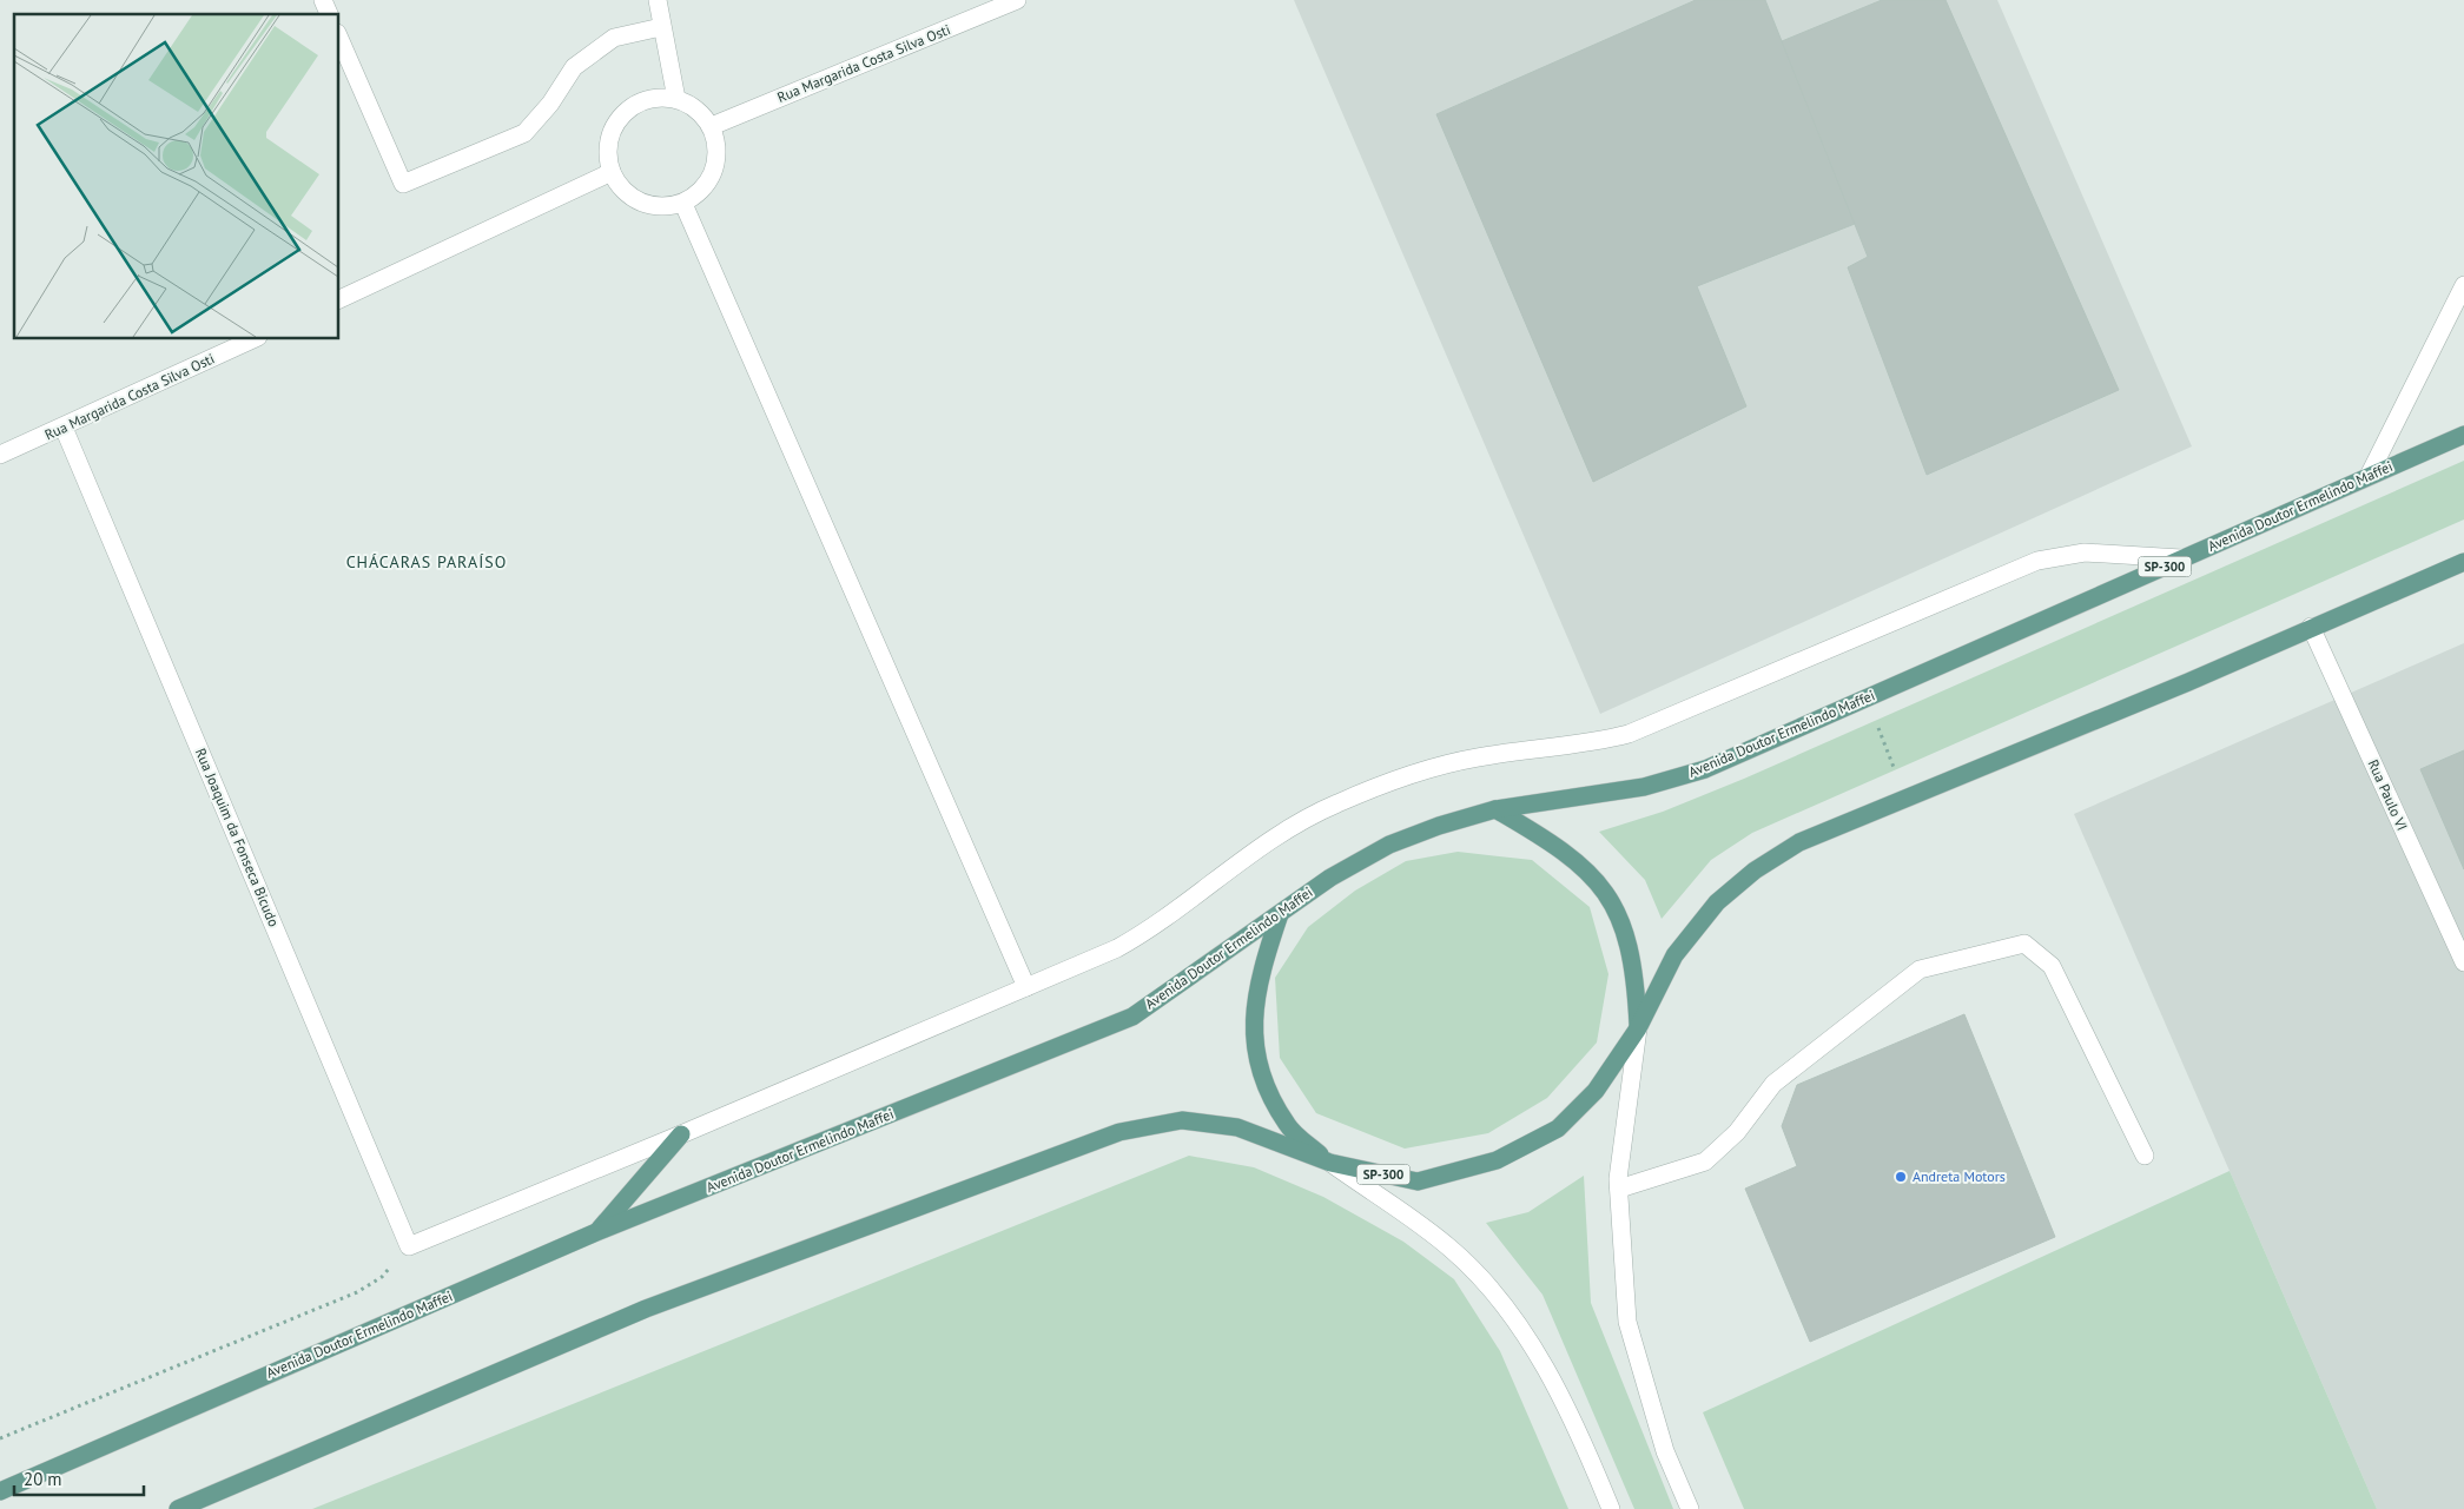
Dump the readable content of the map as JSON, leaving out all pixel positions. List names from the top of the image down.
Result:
{
  "streets": {
    "main road": ["Avenida Doutor Ermelindo Maffei", "SP-300"],
    "street": ["Rua Margarida Costa Silva Osti", "Rua Paulo VI", "Rua Joaquim da Fonseca Bicudo"]
  },
  "crossings": [
    ["Rua Margarida Costa Silva Osti", "Rua Joaquim da Fonseca Bicudo"],
    ["SP-300", "Rua Paulo VI"]
  ],
  "districts": ["CHÁCARAS PARAÍSO"],
  "places": ["Andreta Motors"],
  "scale_bar": "20 m"
}
